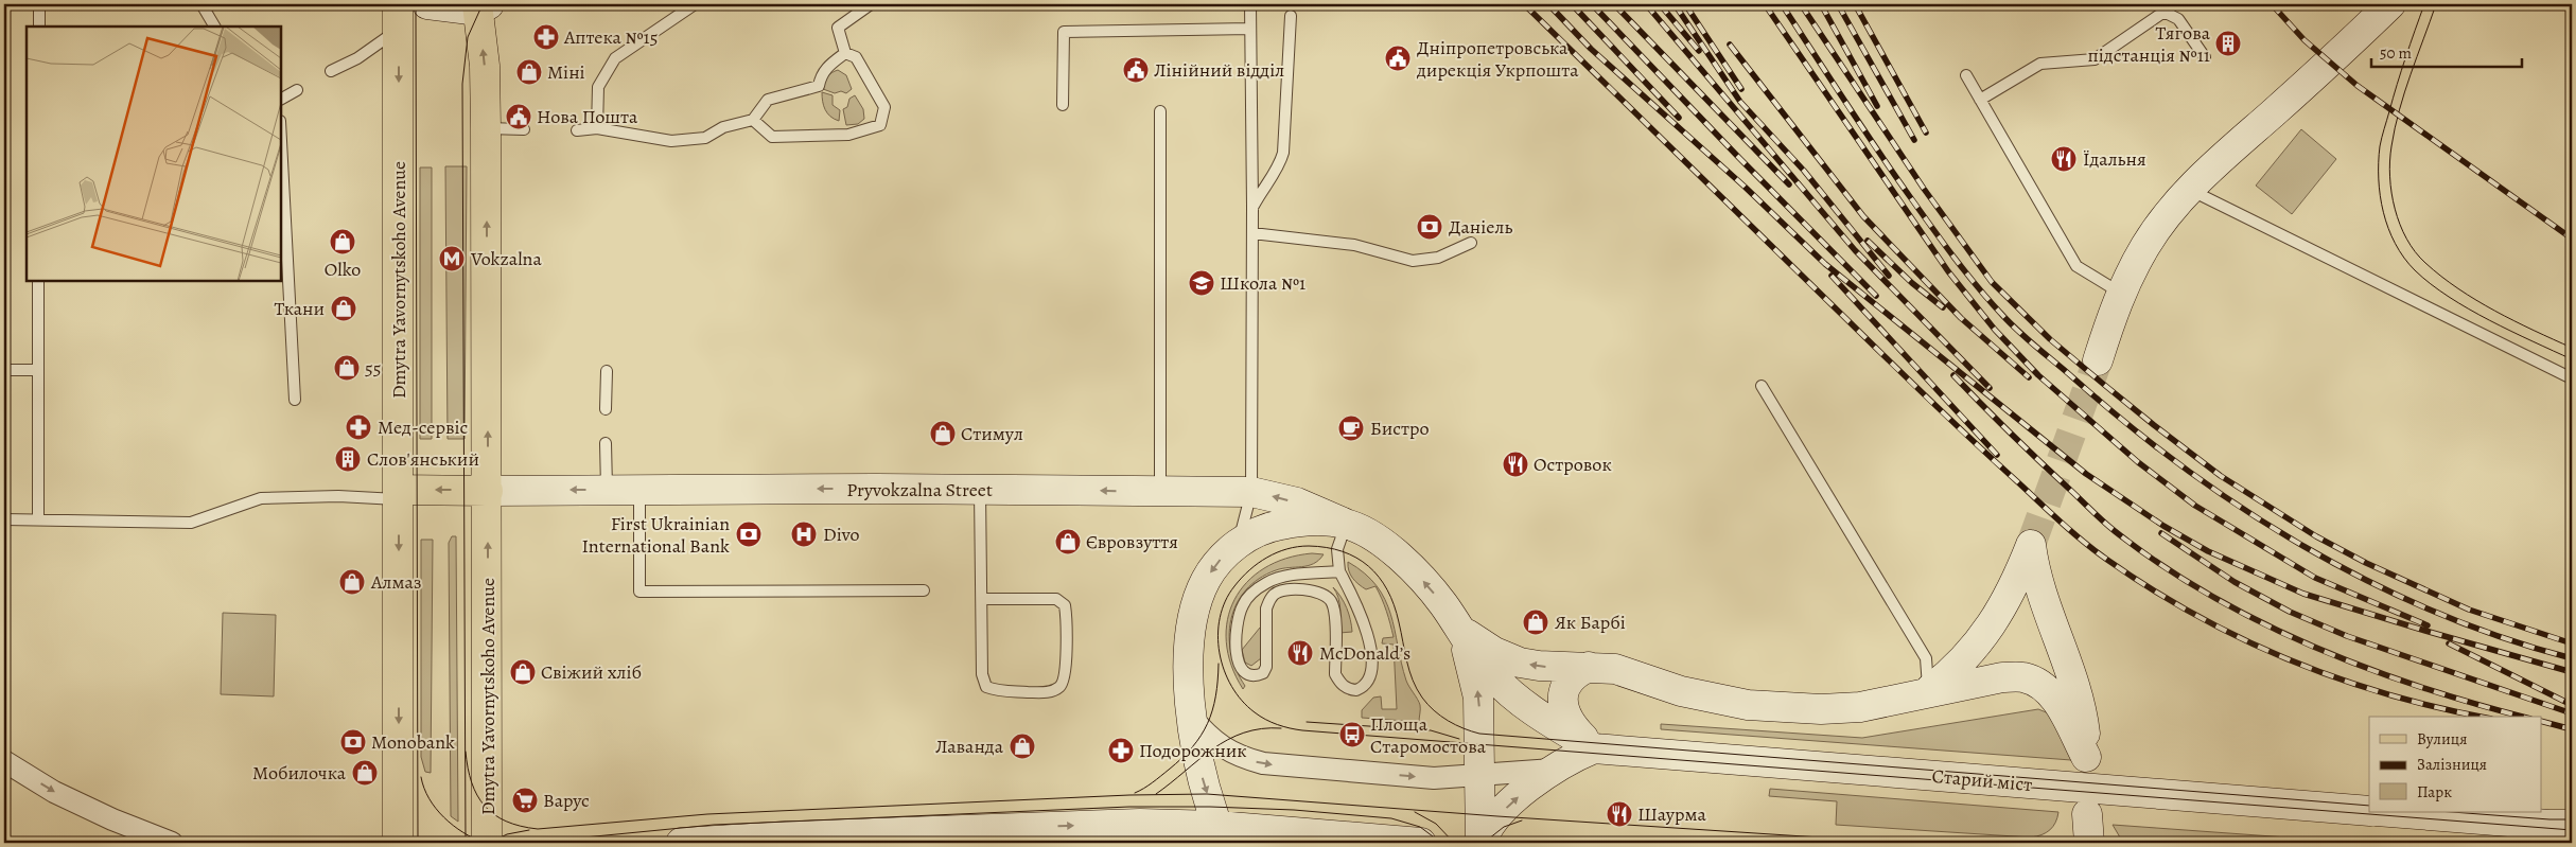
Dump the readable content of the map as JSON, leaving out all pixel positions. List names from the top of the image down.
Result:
{
  "streets": {
    "main road": ["Dmytra Yavornytskoho Avenue", "Pryvokzalna Street", "Старий міст"]
  },
  "crossings": [
    ["Dmytra Yavornytskoho Avenue", "Pryvokzalna Street"]
  ],
  "one_way": ["Pryvokzalna Street"],
  "places": {
    "pharmacy": ["Аптека №15", "Мед-сервіс", "Подорожник"],
    "building": ["Тягова пiдстанцiя №11", "Слов'янський"],
    "public building": ["Дніпропетровська дирекція Укрпошта", "Лінійний відділ", "Нова Пошта"],
    "shop": [
      "Міні",
      "Olko",
      "Ткани",
      "55",
      "Стимул",
      "Євровзуття",
      "Алмаз",
      "Як Барбі",
      "Свіжий хліб",
      "Лаванда",
      "Мобилочка"
    ],
    "restaurant": [
      "Їдальня",
      "Островок",
      "McDonald’s",
      "Шаурма"
    ],
    "bank": ["Даніель", "First Ukrainian International Bank", "Monobank"],
    "metro station": ["Vokzalna"],
    "school or university": ["Школа №1"],
    "cafe": ["Бистро"],
    "hospital": ["Divo"],
    "bus stop": ["Площа Старомостова"],
    "supermarket": ["Варус"]
  },
  "legend": ["Вулиця", "Залізниця", "Парк"],
  "scale_bar": "50 m"
}
